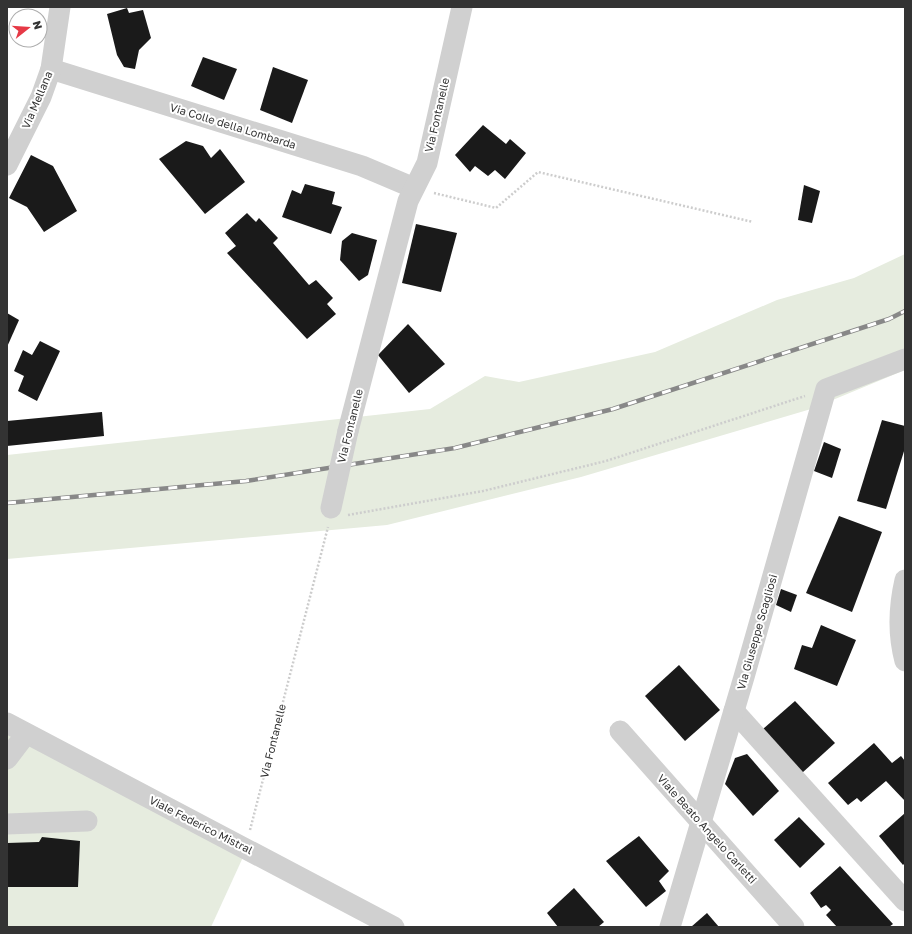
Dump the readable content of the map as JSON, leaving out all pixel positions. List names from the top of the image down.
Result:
{
  "streets": {
    "street": [
      "Via Mellana",
      "Via Fontanelle",
      "Via Colle della Lombarda",
      "Via Giuseppe Scagliosi",
      "Viale Federico Mistral",
      "Viale Beato Angelo Carletti"
    ]
  },
  "crossings": [
    ["Via Mellana", "Via Colle della Lombarda"],
    ["Via Fontanelle", "Via Colle della Lombarda"],
    ["Via Fontanelle", "Viale Federico Mistral"],
    ["Via Giuseppe Scagliosi", "Viale Beato Angelo Carletti"]
  ],
  "north": "right"
}
